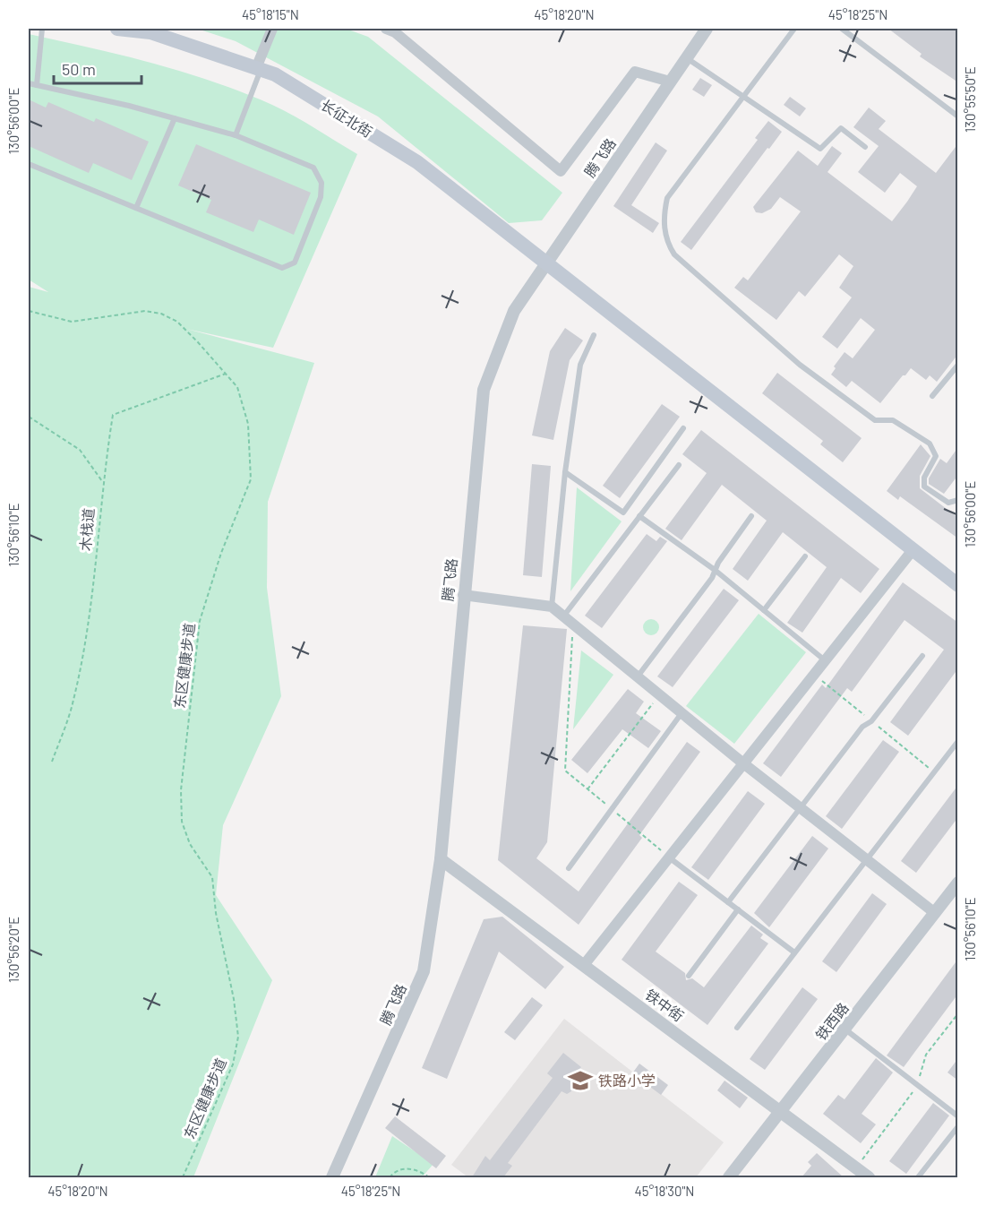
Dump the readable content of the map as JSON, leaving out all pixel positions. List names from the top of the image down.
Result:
{
  "streets": {
    "main road": ["长征北街"],
    "street": ["腾飞路", "铁中街", "铁西路"],
    "path": ["木栈道", "东区健康步道"]
  },
  "crossings": [
    ["长征北街", "腾飞路"],
    ["腾飞路", "铁中街"],
    ["木栈道", "东区健康步道"],
    ["铁中街", "铁西路"]
  ],
  "places": {
    "school or university": ["铁路小学"]
  },
  "scale_bar": "50 m",
  "coordinates": [
    "45°18'15\"N",
    "45°18'20\"N",
    "45°18'25\"N",
    "130°55'50\"E",
    "130°56'00\"E",
    "130°56'10\"E",
    "130°56'20\"E",
    "45°18'30\"N"
  ]
}
